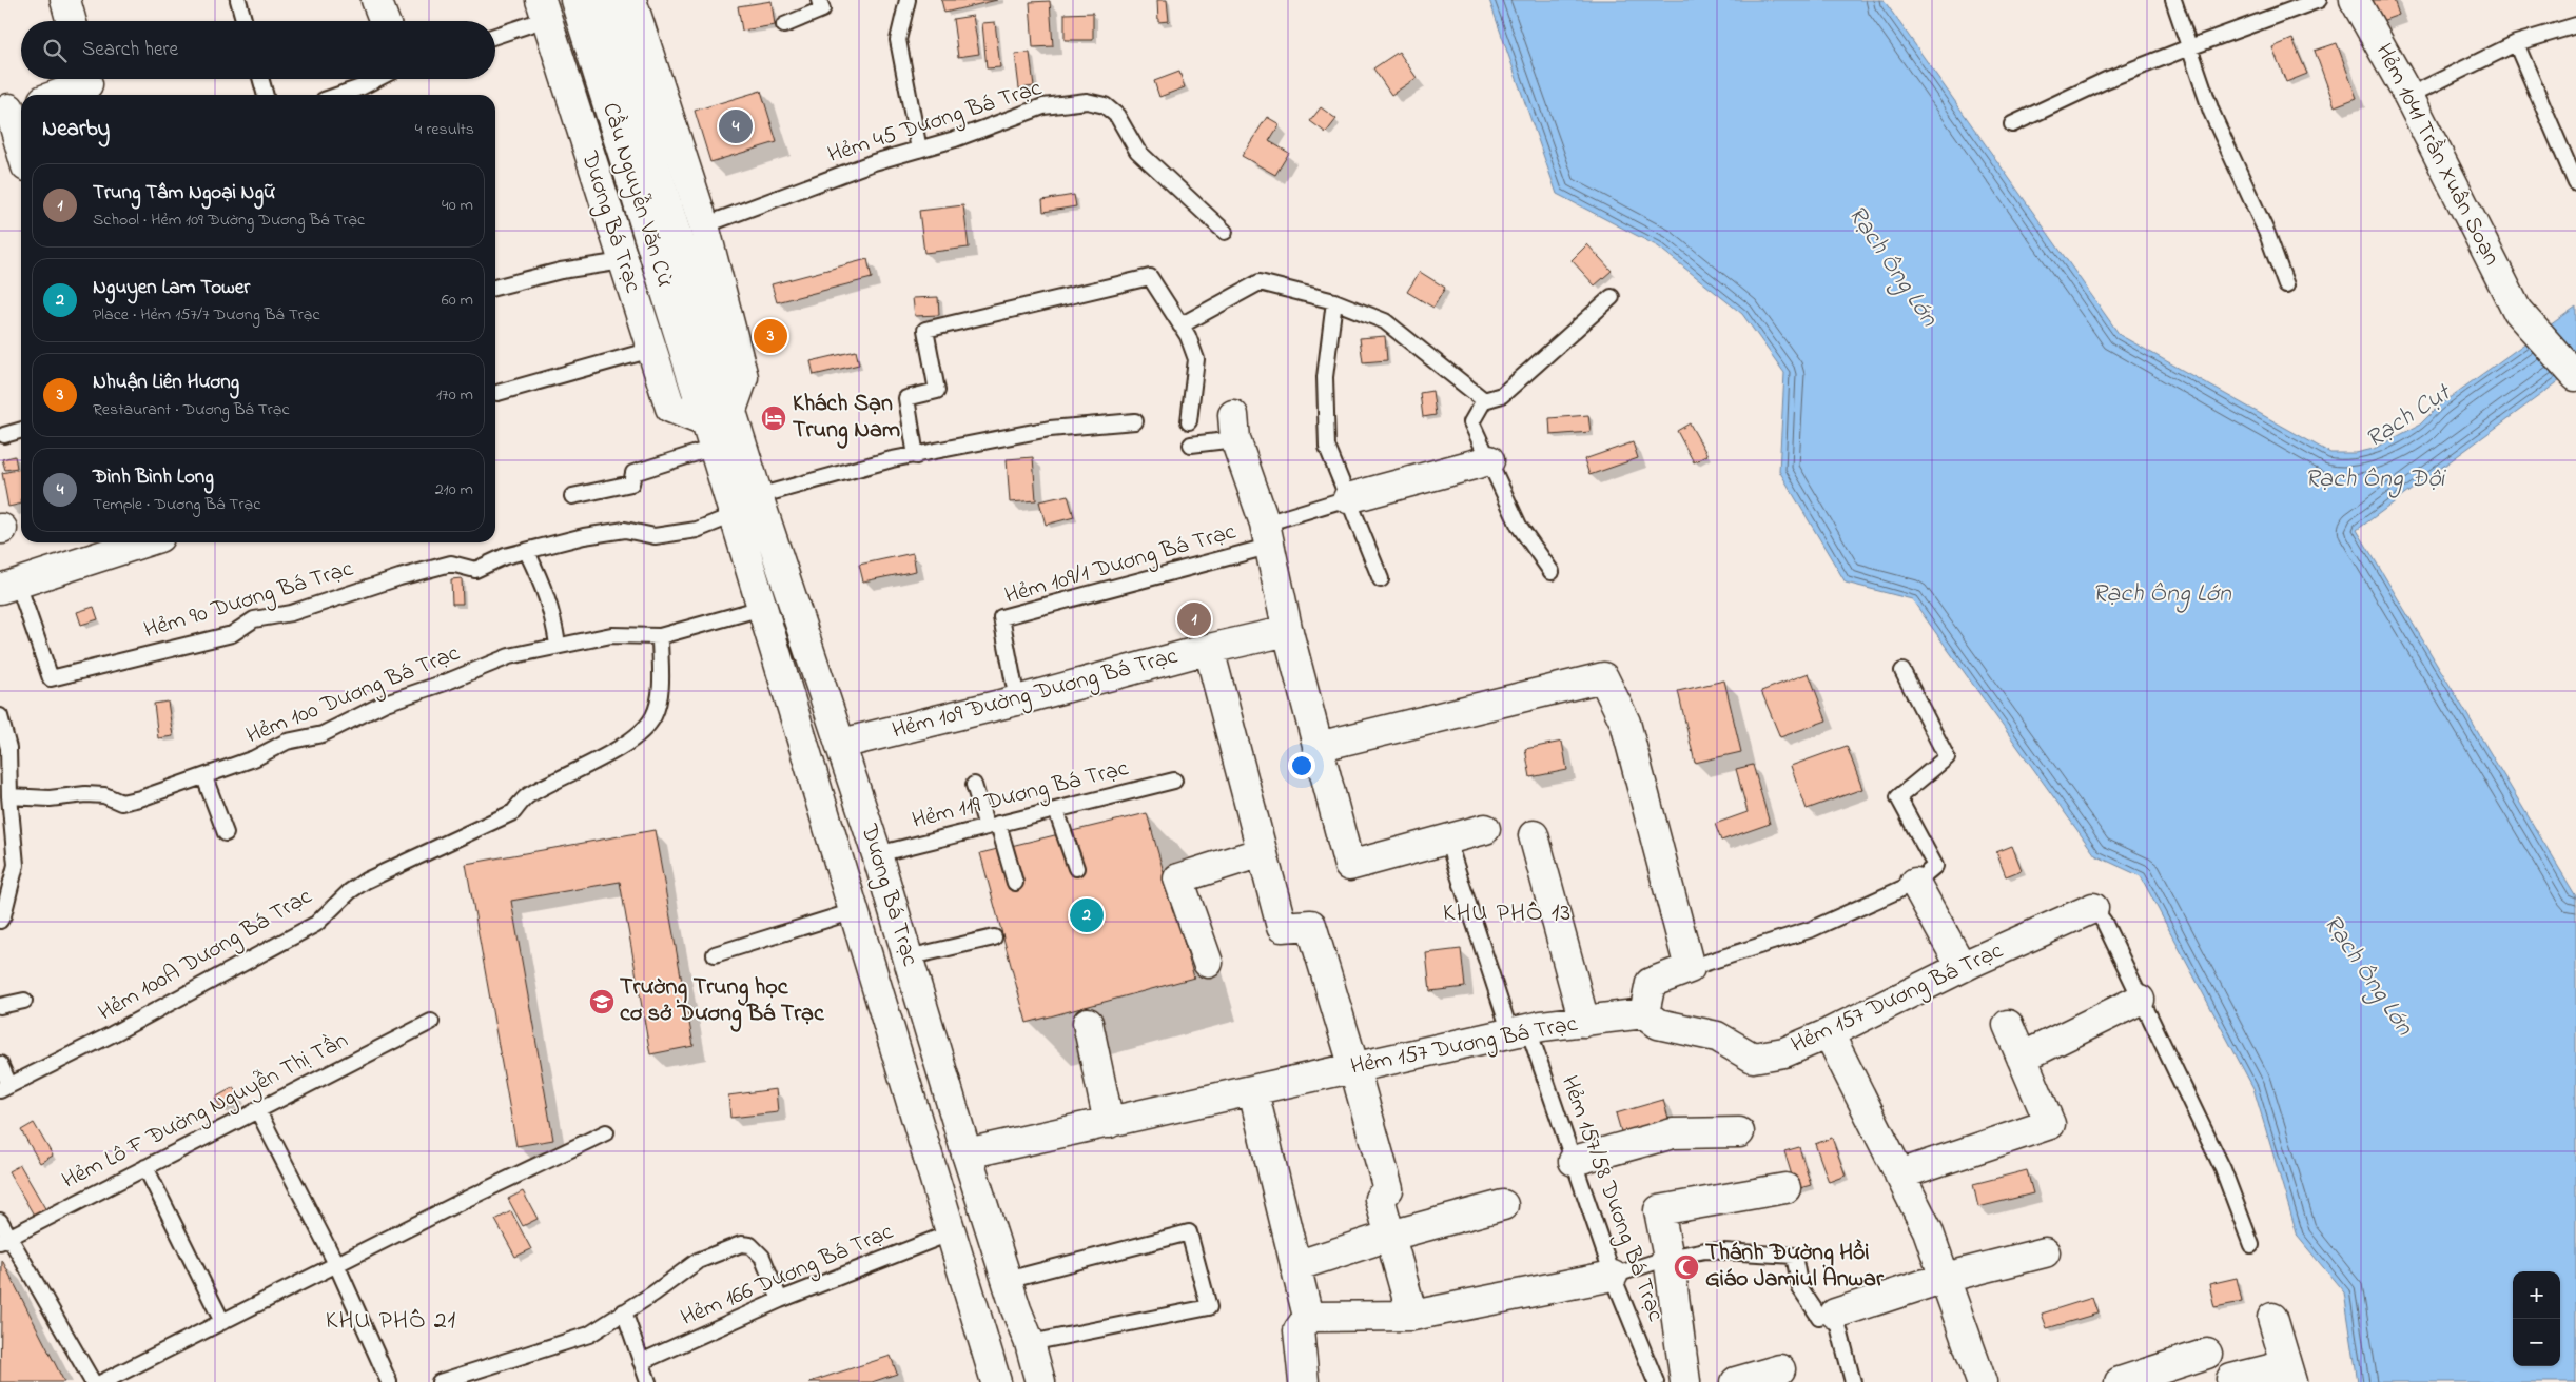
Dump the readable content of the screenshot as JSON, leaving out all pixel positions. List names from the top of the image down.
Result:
{
  "streets": {
    "street": [
      "Hẻm 1041 Trần Xuân Soạn",
      "Cầu Nguyễn Văn Cừ",
      "Dương Bá Trạc",
      "Hẻm 109 Đường Dương Bá Trạc",
      "Hẻm 157 Dương Bá Trạc"
    ],
    "lane": [
      "Hẻm 45 Dương Bá Trạc",
      "Hẻm 109/1 Dương Bá Trạc",
      "Hẻm 90 Dương Bá Trạc",
      "Hẻm 100 Dương Bá Trạc",
      "Hẻm 119 Dương Bá Trạc",
      "Hẻm 100A Dương Bá Trạc",
      "Hẻm Lô F Đường Nguyễn Thị Tần",
      "Hẻm 157/58 Dương Bá Trạc",
      "Hẻm 166 Dương Bá Trạc"
    ]
  },
  "crossings": [
    ["Cầu Nguyễn Văn Cừ", "Dương Bá Trạc"],
    ["Dương Bá Trạc", "Hẻm 90 Dương Bá Trạc"],
    ["Dương Bá Trạc", "Hẻm 109 Đường Dương Bá Trạc"],
    ["Dương Bá Trạc", "Hẻm 100 Dương Bá Trạc"],
    ["Dương Bá Trạc", "Hẻm 119 Dương Bá Trạc"],
    ["Dương Bá Trạc", "Hẻm 157 Dương Bá Trạc"],
    ["Dương Bá Trạc", "Hẻm 166 Dương Bá Trạc"],
    ["Hẻm 109/1 Dương Bá Trạc", "Hẻm 109 Đường Dương Bá Trạc"],
    ["Hẻm 100 Dương Bá Trạc", "Hẻm 100A Dương Bá Trạc"],
    ["Hẻm 157 Dương Bá Trạc", "Hẻm 157/58 Dương Bá Trạc"]
  ],
  "districts": ["KHU PHỐ 13", "KHU PHỐ 21"],
  "water": ["Rạch Ông Lớn", "Rạch Cụt", "Rạch Ông Đội"],
  "places": {
    "hotel": ["Khách Sạn Trung Nam"],
    "school or university": ["Trường Trung học cơ sở Dương Bá Trạc"],
    "mosque": ["Thánh Đường Hồi Giáo Jamiul Anwar"]
  },
  "page": {
    "search": "Search here",
    "heading": ["Nearby", "4 results"],
    "pins": [
      "4",
      "3",
      "1",
      "2"
    ],
    "list": [
      {
        "mark": "1",
        "name": "Trung Tâm Ngoại Ngữ",
        "note": "School · Hẻm 109 Đường Dương Bá Trạc",
        "value": "40 m"
      },
      {
        "mark": "2",
        "name": "Nguyen Lam Tower",
        "note": "Place · Hẻm 157/7 Dương Bá Trạc",
        "value": "60 m"
      },
      {
        "mark": "3",
        "name": "Nhuận Liên Hương",
        "note": "Restaurant · Dương Bá Trạc",
        "value": "170 m"
      },
      {
        "mark": "4",
        "name": "Đình Bình Long",
        "note": "Temple · Dương Bá Trạc",
        "value": "210 m"
      }
    ],
    "map_buttons": ["+", "−"]
  }
}
